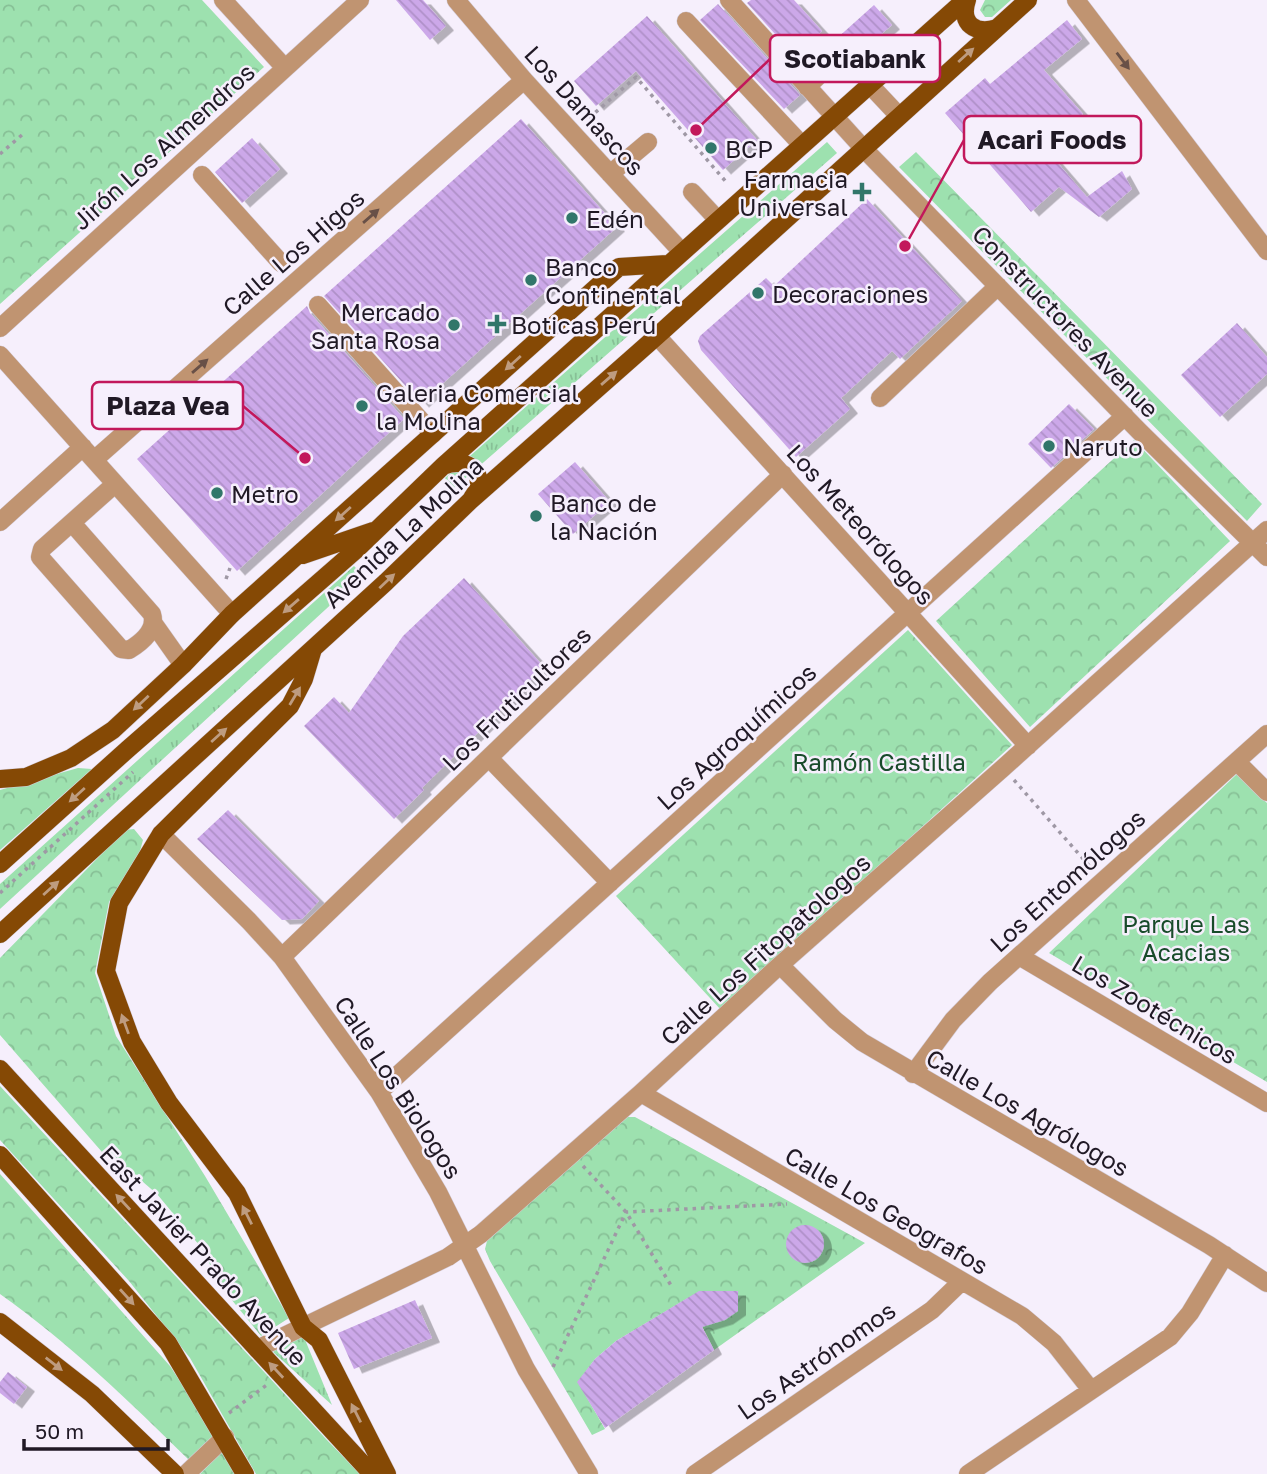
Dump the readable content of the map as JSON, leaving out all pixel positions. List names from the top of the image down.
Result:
{
  "streets": {
    "main road": ["Avenida La Molina", "East Javier Prado Avenue"],
    "street": [
      "Los Damascos",
      "Jirón Los Almendros",
      "Calle Los Higos",
      "Constructores Avenue",
      "Los Meteorólogos",
      "Los Fruticultores",
      "Los Agroquímicos",
      "Los Entomólogos",
      "Calle Los Fitopatologos",
      "Los Zootécnicos",
      "Calle Los Biologos",
      "Calle Los Agrólogos",
      "Calle Los Geografos",
      "Los Astrónomos"
    ]
  },
  "crossings": [
    ["Los Damascos", "Calle Los Higos"],
    ["Los Damascos", "Avenida La Molina"],
    ["Constructores Avenue", "Avenida La Molina"],
    ["Constructores Avenue", "Los Agroquímicos"],
    ["Constructores Avenue", "Calle Los Fitopatologos"],
    ["Los Meteorólogos", "Avenida La Molina"],
    ["Los Meteorólogos", "Los Fruticultores"],
    ["Los Meteorólogos", "Los Agroquímicos"],
    ["Los Meteorólogos", "Calle Los Fitopatologos"],
    ["Los Fruticultores", "Calle Los Biologos"],
    ["Los Agroquímicos", "Calle Los Biologos"],
    ["Los Entomólogos", "Los Zootécnicos"],
    ["Los Entomólogos", "Calle Los Agrólogos"],
    ["Calle Los Fitopatologos", "Calle Los Biologos"],
    ["Calle Los Fitopatologos", "Calle Los Agrólogos"],
    ["Calle Los Fitopatologos", "Calle Los Geografos"],
    ["Calle Los Fitopatologos", "East Javier Prado Avenue"],
    ["Calle Los Geografos", "Los Astrónomos"]
  ],
  "one_way": ["Calle Los Higos"],
  "parks": ["Ramón Castilla", "Parque Las Acacias"],
  "places": {
    "other": [
      "Scotiabank",
      "BCP",
      "Edén",
      "Acari Foods",
      "Banco Continental",
      "Decoraciones",
      "Mercado Santa Rosa",
      "Galeria Comercial la Molina",
      "Naruto",
      "Plaza Vea",
      "Metro",
      "Banco de la Nación"
    ],
    "health": ["Farmacia Universal", "Boticas Perú"]
  },
  "scale_bar": "50 m"
}
